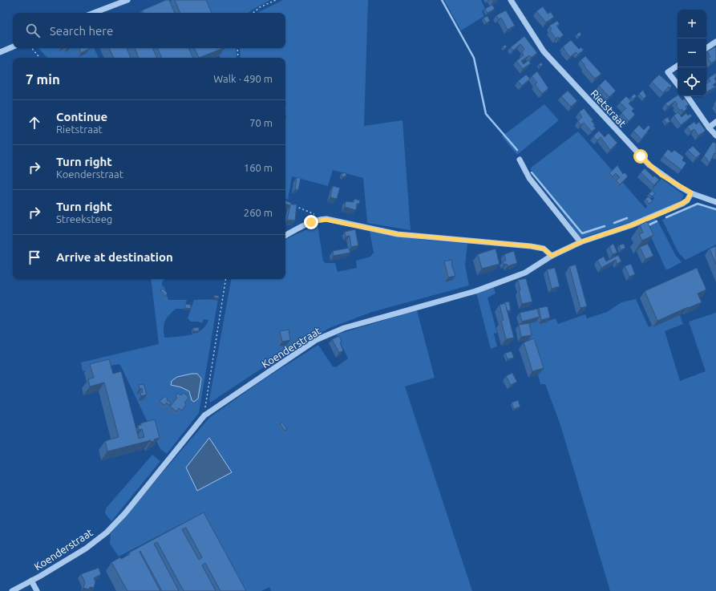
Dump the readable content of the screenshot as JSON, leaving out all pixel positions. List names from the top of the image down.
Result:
{
  "streets": {
    "street": ["Rietstraat", "Koenderstraat"]
  },
  "crossings": [
    ["Rietstraat", "Koenderstraat"]
  ],
  "page": {
    "map_buttons": ["+", "−"],
    "search": "Search here",
    "heading": ["7 min", "Walk · 490 m"],
    "list": [
      ["Continue", "Rietstraat", "70 m"],
      ["Turn right", "Koenderstraat", "160 m"],
      ["Turn right", "Streeksteeg", "260 m"],
      "Arrive at destination"
    ]
  }
}
